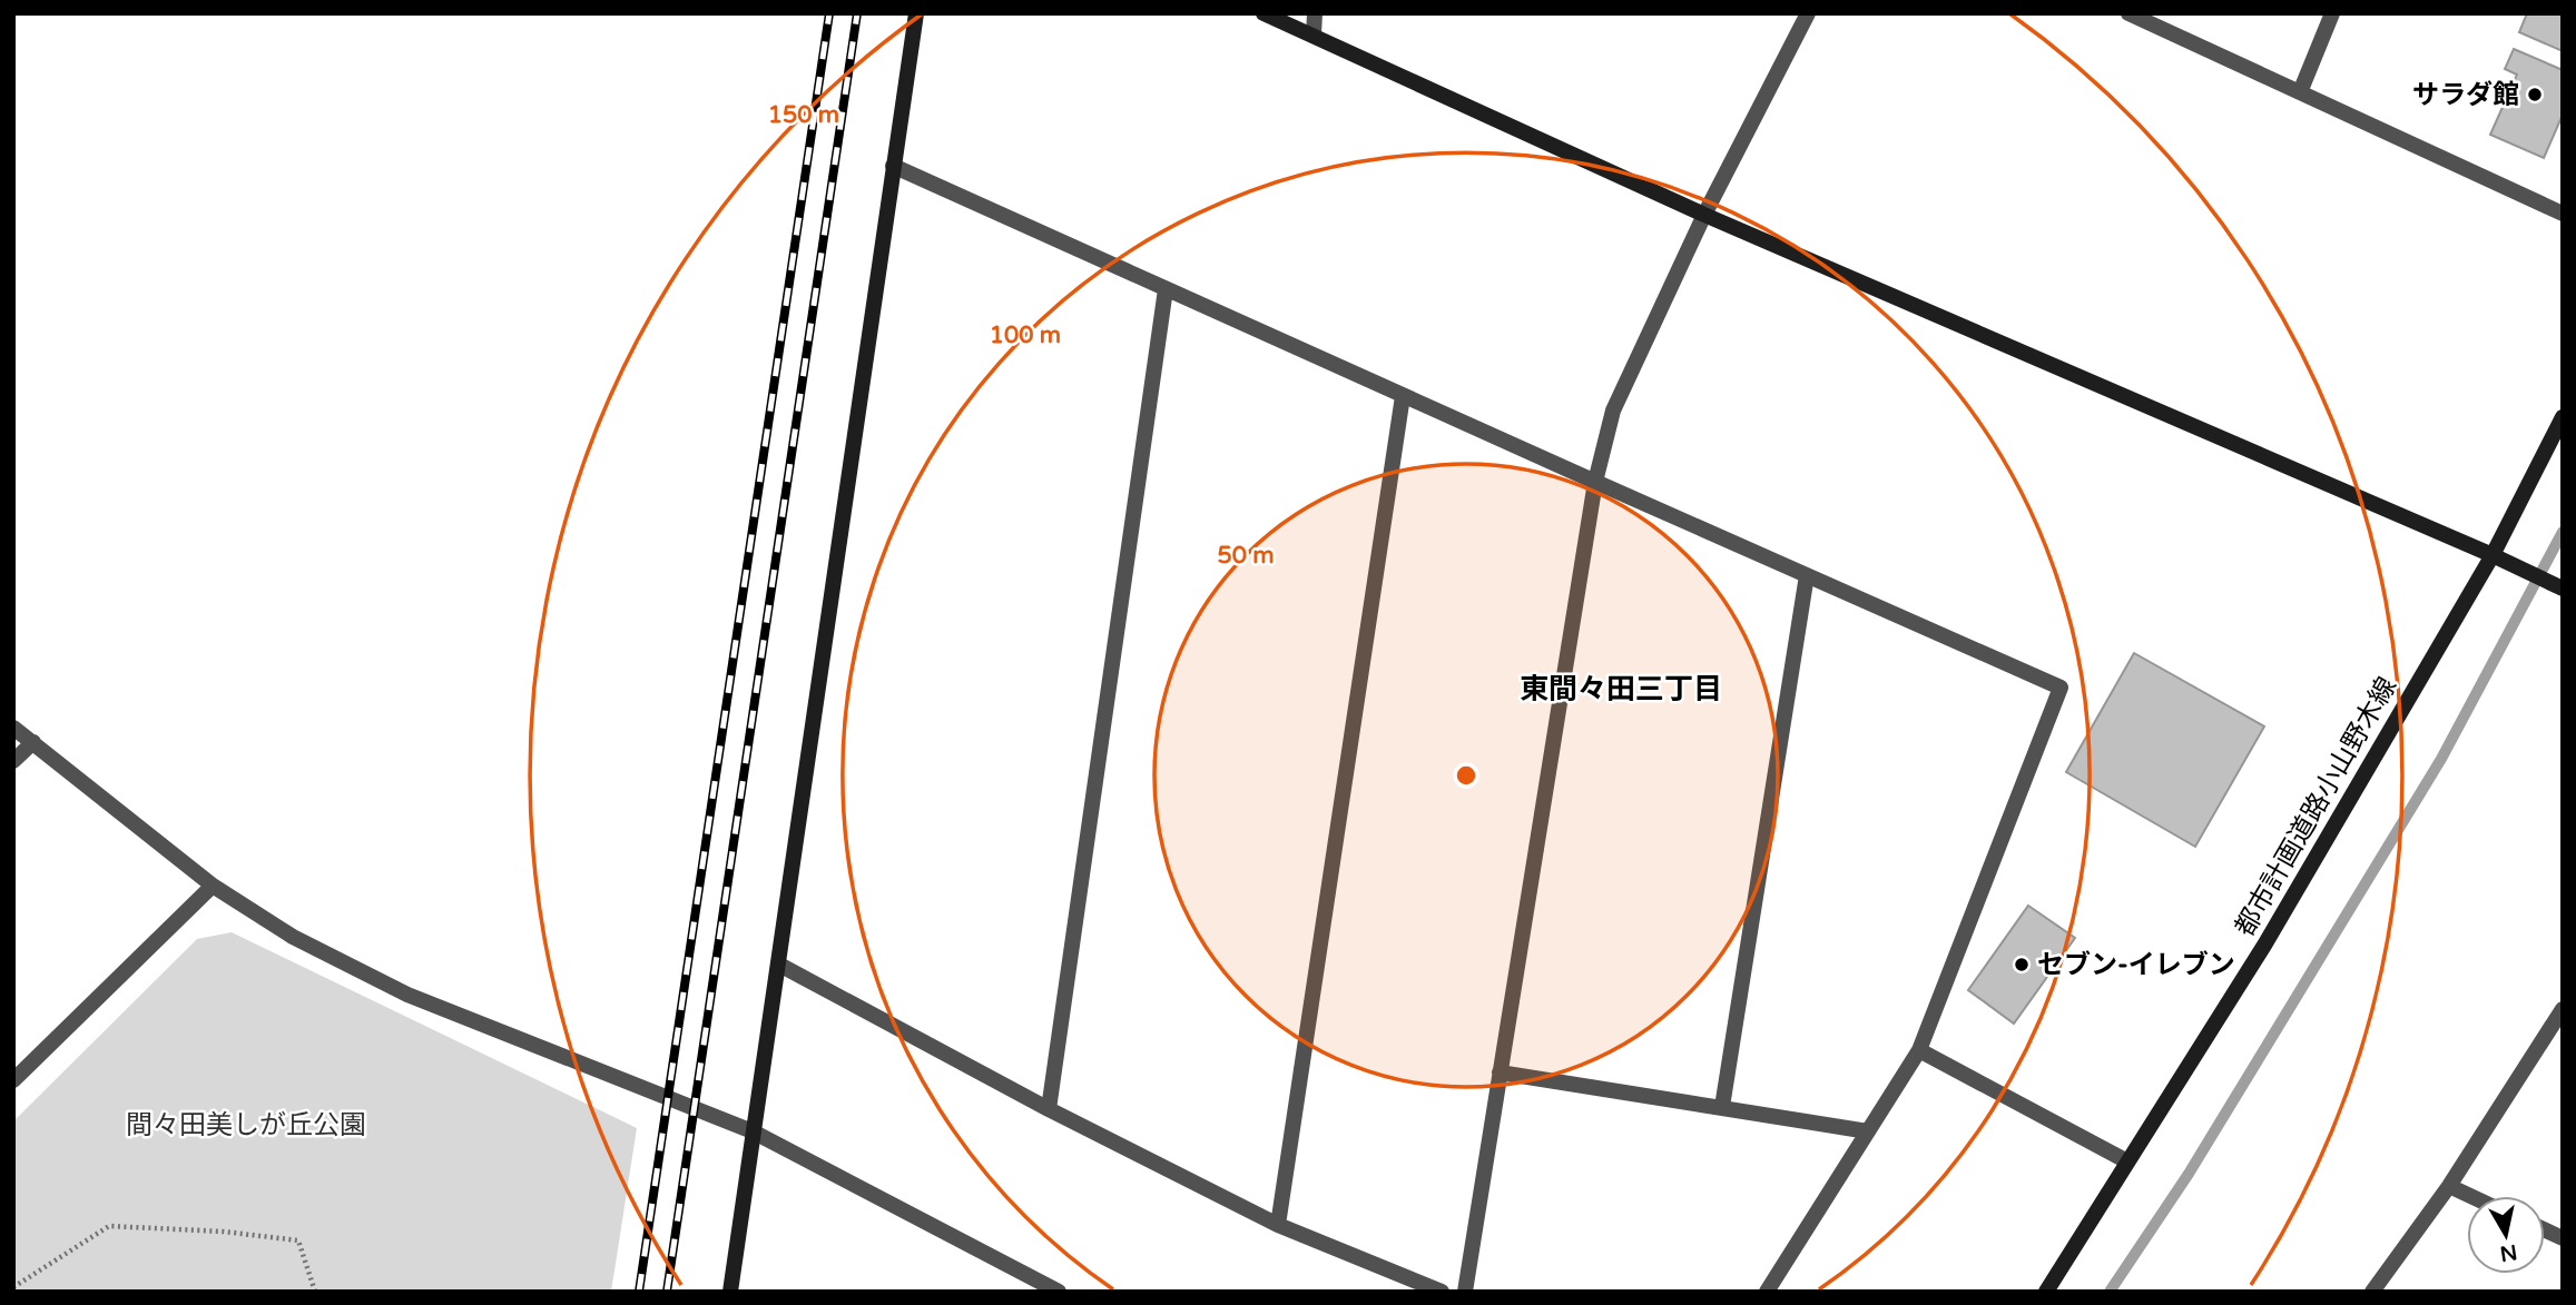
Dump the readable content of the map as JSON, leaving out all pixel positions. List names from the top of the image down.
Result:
{
  "streets": {
    "street": ["都市計画道路小山野木線"]
  },
  "districts": ["東間々田三丁目"],
  "parks": ["間々田美しが丘公園"],
  "places": ["サラダ館", "セブン-イレブン"],
  "north": "bottom",
  "rings": ["150 m", "100 m", "50 m"]
}
